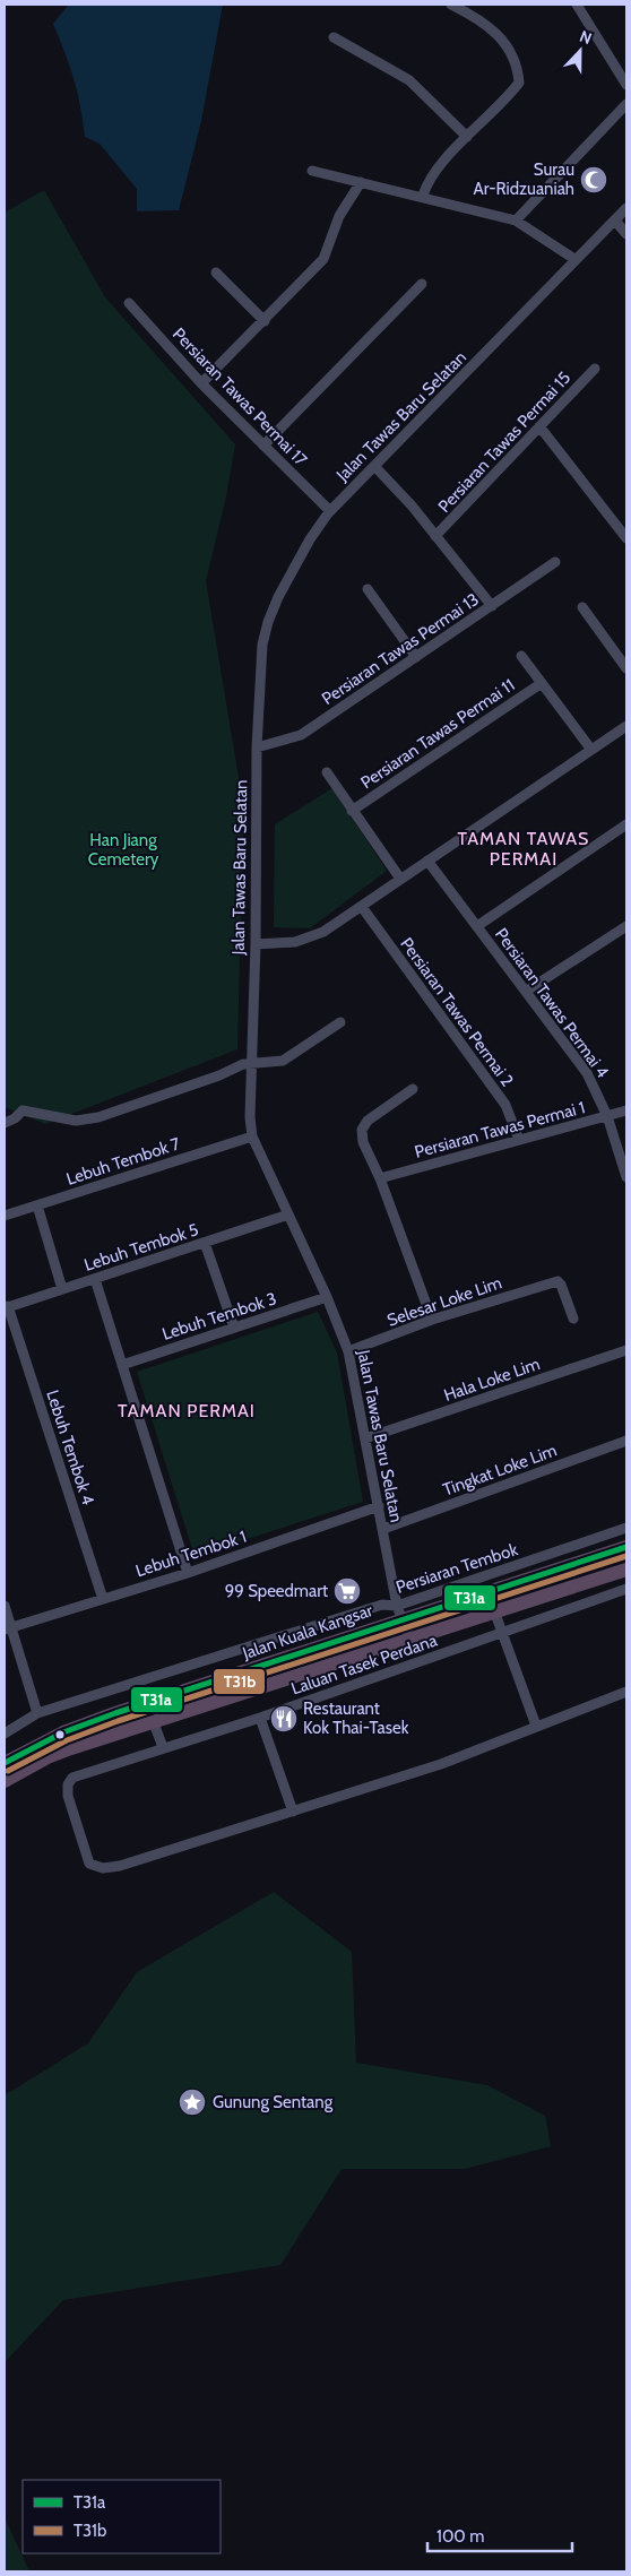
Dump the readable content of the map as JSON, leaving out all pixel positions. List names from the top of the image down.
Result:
{
  "streets": {
    "highway": ["Jalan Kuala Kangsar"],
    "street": [
      "Persiaran Tawas Permai 17",
      "Jalan Tawas Baru Selatan",
      "Persiaran Tawas Permai 15",
      "Persiaran Tawas Permai 13",
      "Persiaran Tawas Permai 11",
      "Persiaran Tawas Permai 4",
      "Persiaran Tawas Permai 2",
      "Persiaran Tawas Permai 1",
      "Lebuh Tembok 7",
      "Lebuh Tembok 5",
      "Selesar Loke Lim",
      "Lebuh Tembok 3",
      "Hala Loke Lim",
      "Lebuh Tembok 4",
      "Tingkat Loke Lim",
      "Lebuh Tembok 1",
      "Persiaran Tembok",
      "Laluan Tasek Perdana"
    ]
  },
  "crossings": [
    ["Persiaran Tawas Permai 17", "Jalan Tawas Baru Selatan"],
    ["Jalan Tawas Baru Selatan", "Persiaran Tawas Permai 13"],
    ["Jalan Tawas Baru Selatan", "Lebuh Tembok 7"],
    ["Jalan Tawas Baru Selatan", "Lebuh Tembok 5"],
    ["Jalan Tawas Baru Selatan", "Selesar Loke Lim"],
    ["Jalan Tawas Baru Selatan", "Lebuh Tembok 3"],
    ["Jalan Tawas Baru Selatan", "Hala Loke Lim"],
    ["Jalan Tawas Baru Selatan", "Tingkat Loke Lim"],
    ["Jalan Tawas Baru Selatan", "Lebuh Tembok 1"],
    ["Jalan Tawas Baru Selatan", "Persiaran Tembok"],
    ["Jalan Tawas Baru Selatan", "Jalan Kuala Kangsar"],
    ["Persiaran Tawas Permai 4", "Persiaran Tawas Permai 1"],
    ["Persiaran Tawas Permai 2", "Persiaran Tawas Permai 1"],
    ["Lebuh Tembok 5", "Lebuh Tembok 4"],
    ["Lebuh Tembok 4", "Lebuh Tembok 1"]
  ],
  "districts": ["TAMAN TAWAS PERMAI", "TAMAN PERMAI"],
  "parks": ["Han Jiang Cemetery"],
  "places": {
    "mosque": ["Surau Ar-Ridzuaniah"],
    "supermarket": ["99 Speedmart"],
    "restaurant": ["Restaurant Kok Thai-Tasek"],
    "place": ["Gunung Sentang"]
  },
  "lines": ["transit line T31a", "transit line T31b"],
  "legend": ["T31a", "T31b"],
  "scale_bar": "100 m",
  "north": "top"
}
